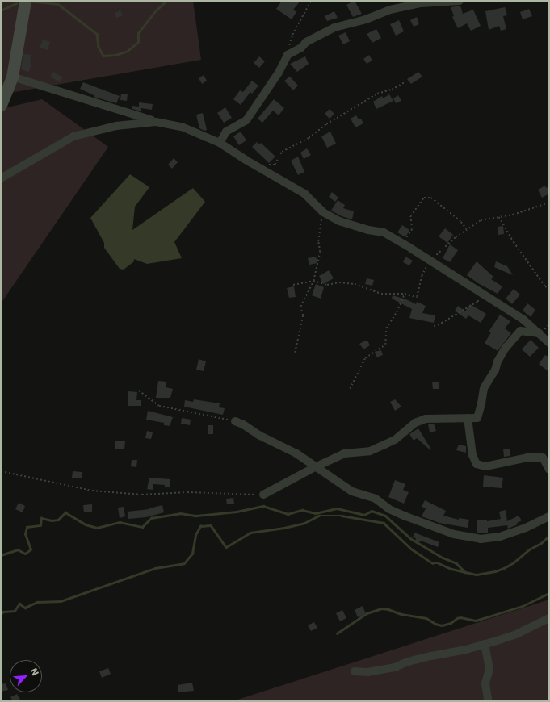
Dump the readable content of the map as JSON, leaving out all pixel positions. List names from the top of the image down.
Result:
{
  "north": "top right"
}
